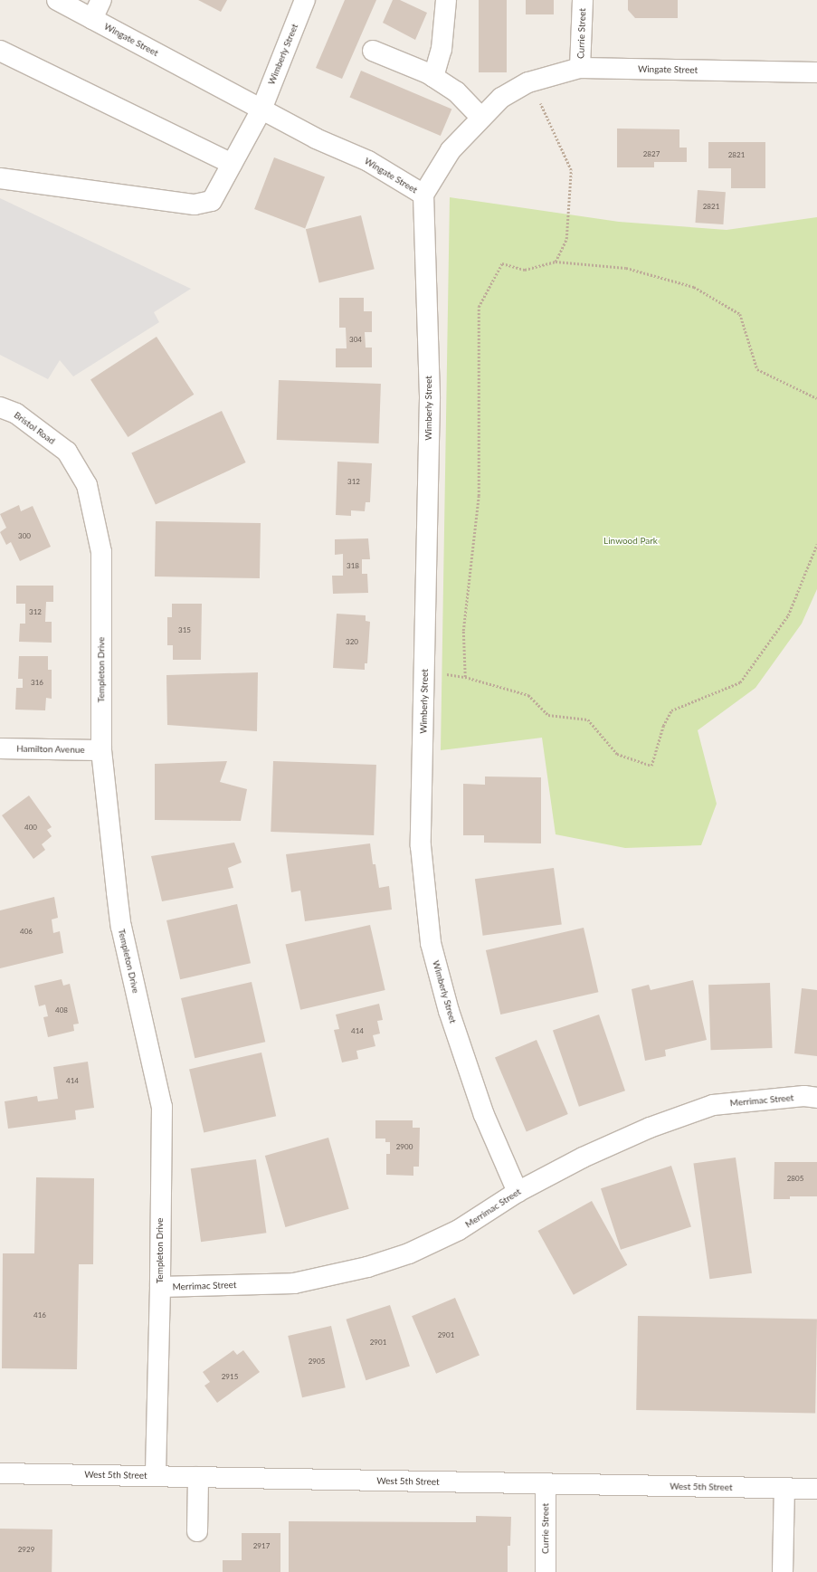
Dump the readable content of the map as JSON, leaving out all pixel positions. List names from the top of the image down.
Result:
{
  "streets": {
    "street": [
      "Currie Street",
      "Wingate Street",
      "Wimberly Street",
      "Bristol Road",
      "Templeton Drive",
      "Hamilton Avenue",
      "Merrimac Street",
      "West 5th Street"
    ]
  },
  "crossings": [
    ["Currie Street", "Wingate Street"],
    ["Currie Street", "West 5th Street"],
    ["Wingate Street", "Wimberly Street"],
    ["Wimberly Street", "Merrimac Street"],
    ["Bristol Road", "Templeton Drive"],
    ["Templeton Drive", "Hamilton Avenue"],
    ["Templeton Drive", "Merrimac Street"],
    ["Templeton Drive", "West 5th Street"]
  ],
  "parks": ["Linwood Park"],
  "house_numbers": [
    "2827",
    "2821",
    "2821",
    "304",
    "312",
    "300",
    "318",
    "312",
    "315",
    "320",
    "316",
    "400",
    "406",
    "408",
    "414",
    "414",
    "2900",
    "2805",
    "416",
    "2901",
    "2901",
    "2905",
    "2915",
    "2917",
    "2929"
  ]
}
